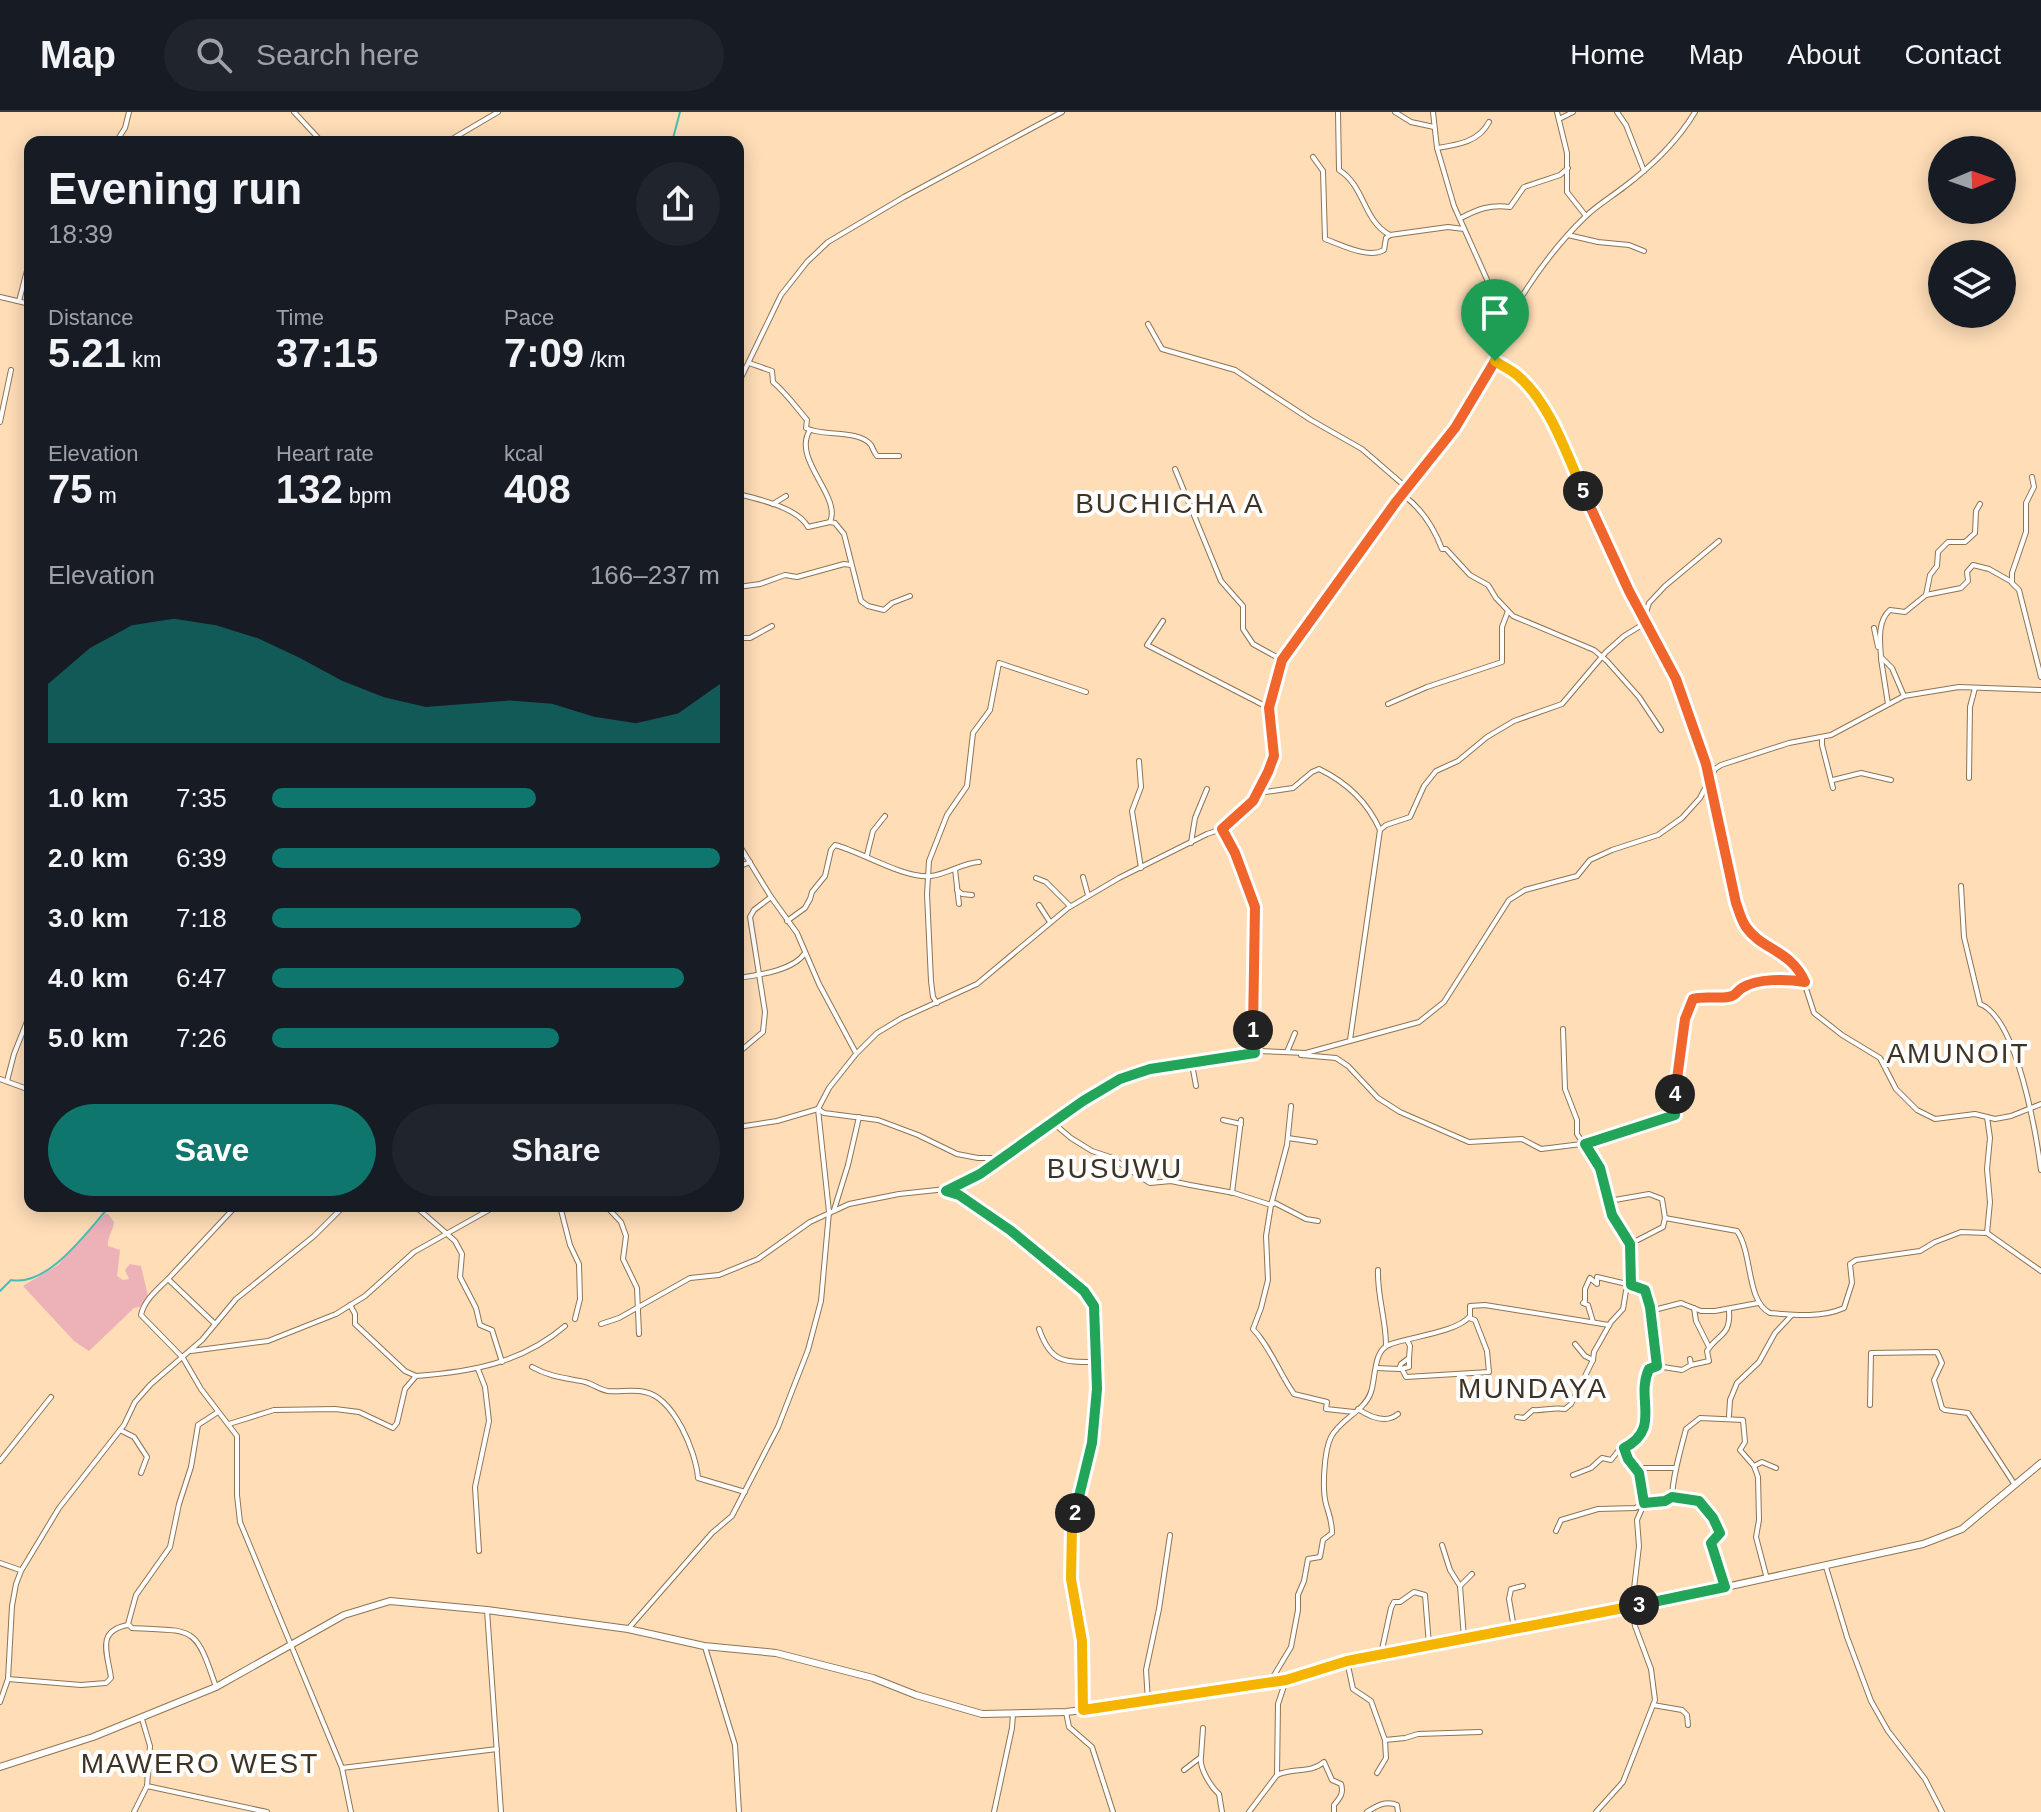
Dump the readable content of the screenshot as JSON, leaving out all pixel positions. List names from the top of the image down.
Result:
{
  "districts": [
    "BUCHICHA A",
    "AMUNOIT",
    "BUSUWU",
    "MUNDAYA",
    "MAWERO WEST"
  ],
  "north": "right",
  "page": {
    "header": "Map",
    "search": "Search here",
    "nav": [
      "Home",
      "Map",
      "About",
      "Contact"
    ],
    "heading": ["Evening run", "18:39"],
    "stats": [
      ["Distance", "5.21 km"],
      ["Time", "37:15"],
      ["Pace", "7:09 /km"],
      ["Elevation", "75 m"],
      ["Heart rate", "132 bpm"],
      ["kcal", "408"]
    ],
    "pins": [
      "5",
      "1",
      "4",
      "2",
      "3"
    ],
    "chart": ["Elevation", "166–237 m"],
    "list": [
      {
        "name": "1.0 km",
        "note": "7:35"
      },
      {
        "name": "2.0 km",
        "note": "6:39"
      },
      {
        "name": "3.0 km",
        "note": "7:18"
      },
      {
        "name": "4.0 km",
        "note": "6:47"
      },
      {
        "name": "5.0 km",
        "note": "7:26"
      }
    ],
    "buttons": ["Save", "Share"]
  }
}
